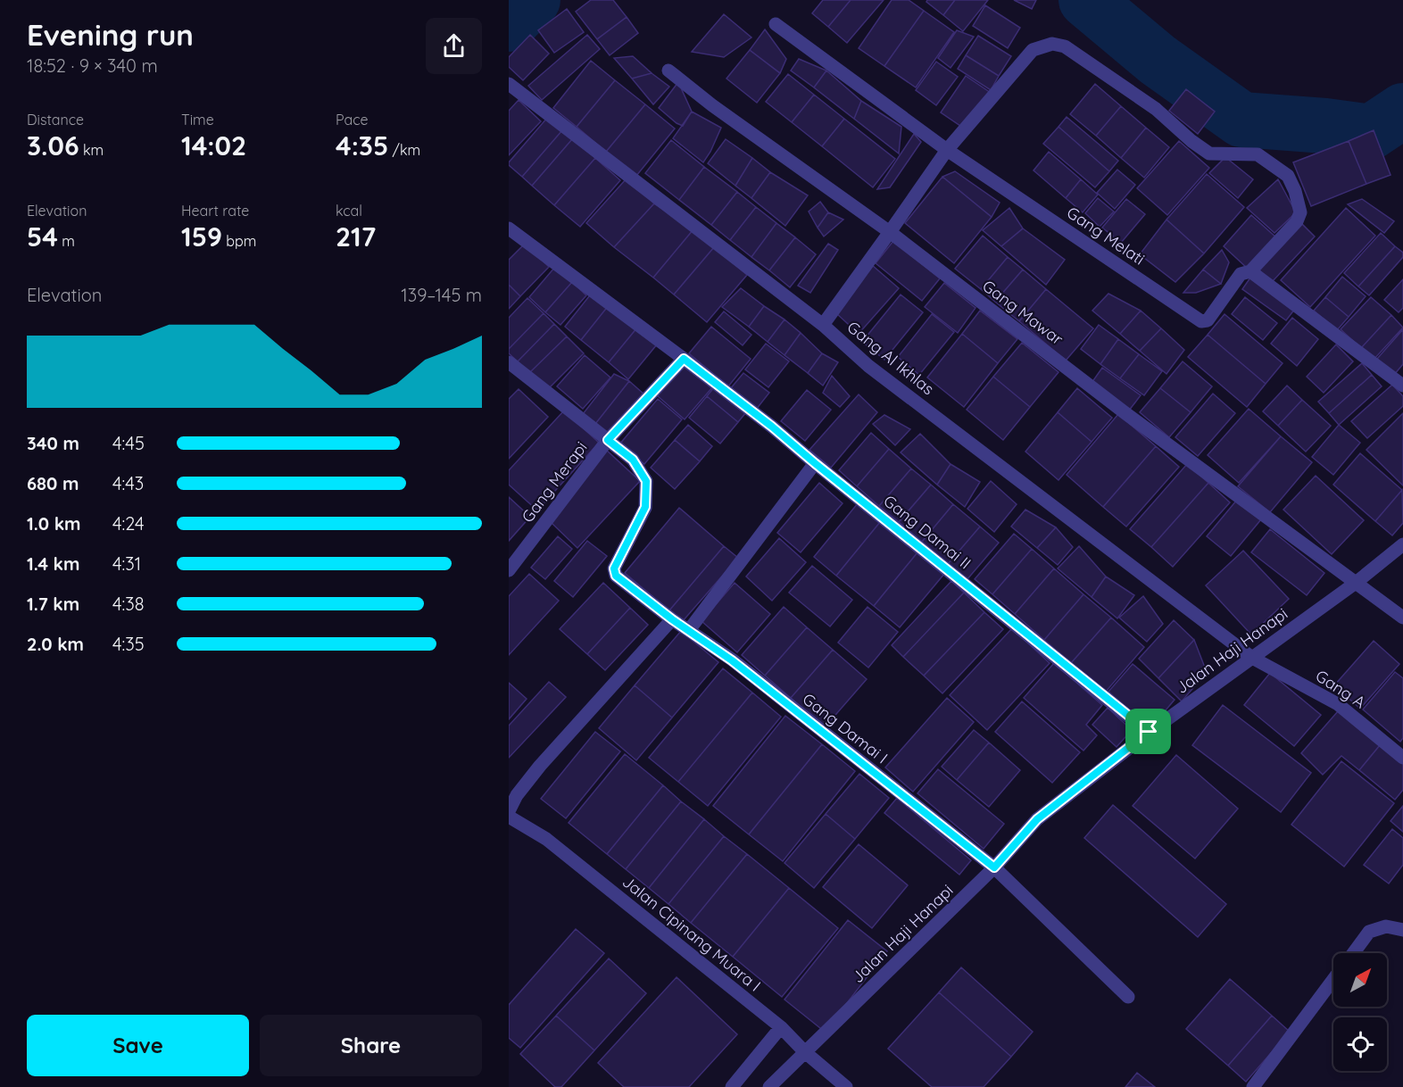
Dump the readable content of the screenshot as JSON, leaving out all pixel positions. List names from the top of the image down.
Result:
{
  "streets": {
    "street": [
      "Gang Melati",
      "Gang Mawar",
      "Gang Al Ikhlas",
      "Gang Merapi",
      "Gang Damai II",
      "Jalan Haji Hanapi",
      "Gang A",
      "Gang Damai I",
      "Jalan Cipinang Muara I"
    ]
  },
  "crossings": [
    ["Gang Melati", "Gang Mawar"],
    ["Gang Melati", "Gang Al Ikhlas"],
    ["Gang Mawar", "Jalan Haji Hanapi"],
    ["Gang Al Ikhlas", "Jalan Haji Hanapi"],
    ["Gang Al Ikhlas", "Gang A"],
    ["Gang Merapi", "Gang Damai II"],
    ["Gang Merapi", "Gang Damai I"],
    ["Gang Damai II", "Jalan Haji Hanapi"],
    ["Jalan Haji Hanapi", "Gang A"],
    ["Jalan Haji Hanapi", "Gang Damai I"],
    ["Jalan Haji Hanapi", "Jalan Cipinang Muara I"]
  ],
  "north": "top right",
  "page": {
    "heading": ["Evening run", "18:52 · 9 × 340 m"],
    "stats": [
      ["Distance", "3.06 km"],
      ["Time", "14:02"],
      ["Pace", "4:35 /km"],
      ["Elevation", "54 m"],
      ["Heart rate", "159 bpm"],
      ["kcal", "217"]
    ],
    "chart": ["Elevation", "139–145 m"],
    "list": [
      {
        "name": "340 m",
        "note": "4:45"
      },
      {
        "name": "680 m",
        "note": "4:43"
      },
      {
        "name": "1.0 km",
        "note": "4:24"
      },
      {
        "name": "1.4 km",
        "note": "4:31"
      },
      {
        "name": "1.7 km",
        "note": "4:38"
      },
      {
        "name": "2.0 km",
        "note": "4:35"
      }
    ],
    "buttons": ["Save", "Share"]
  }
}
